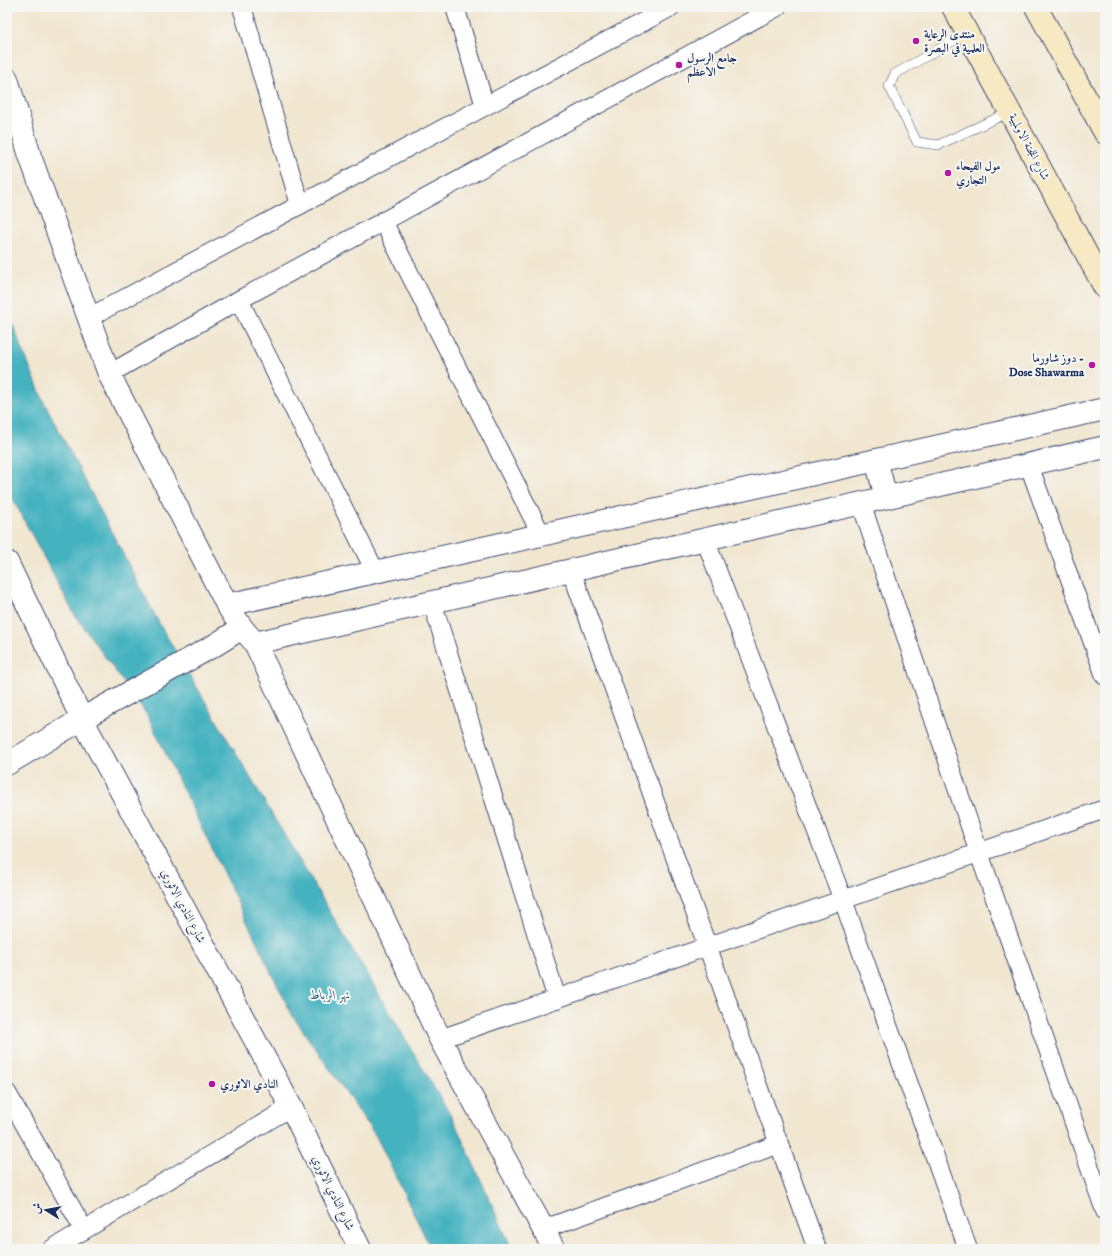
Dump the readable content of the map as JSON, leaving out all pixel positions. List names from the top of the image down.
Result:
{
  "streets": {
    "main road": ["شارع اللجنة الاولمبية"],
    "street": ["شارع النادي الاثوري"]
  },
  "water": ["نهر الرباط"],
  "places": [
    "منتدى الرعاية العلمية في البصرة",
    "جامع الرسول الاعظم",
    "مول الفيحاء التجاري",
    "دوز شاورما - Dose Shawarma",
    "النادي الاثوري"
  ],
  "north": "left"
}
